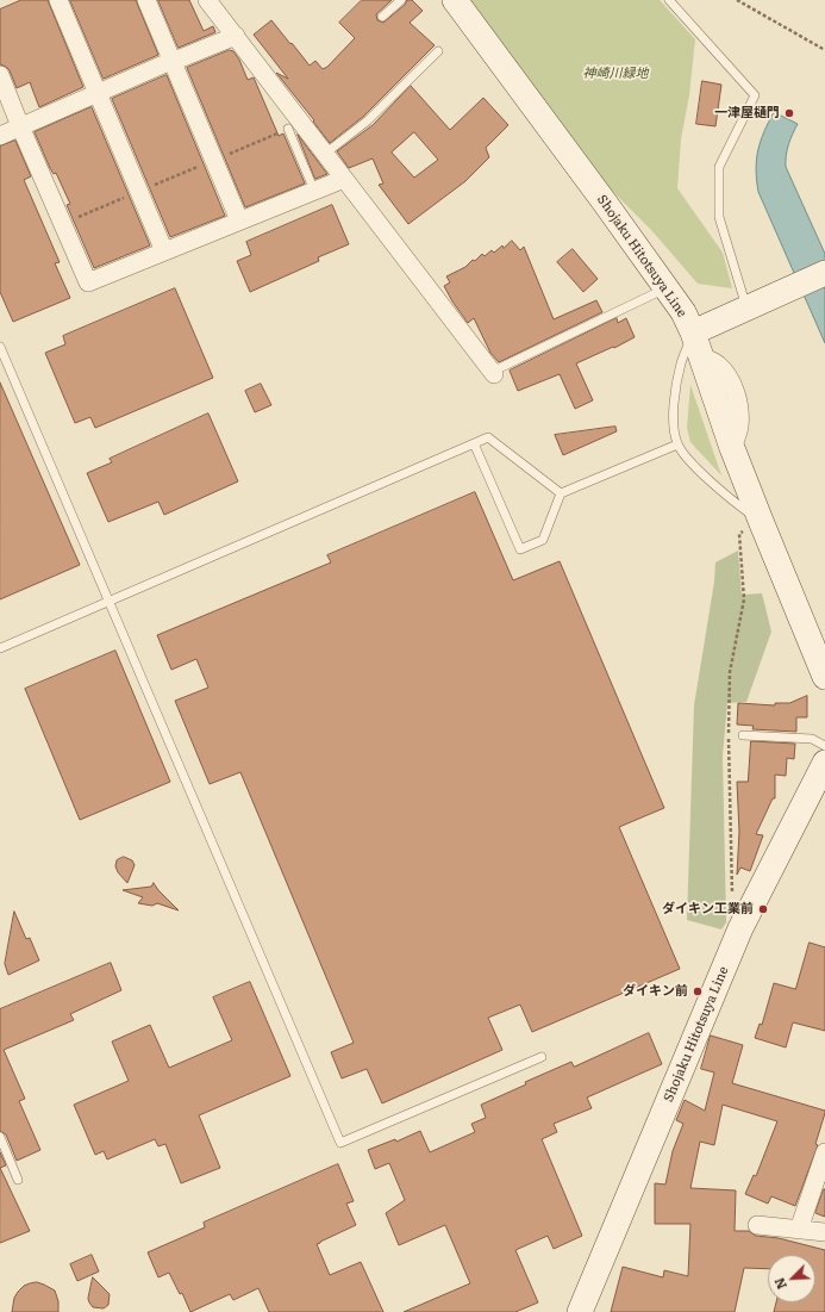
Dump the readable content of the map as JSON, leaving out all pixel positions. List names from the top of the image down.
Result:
{
  "streets": {
    "main road": ["Shojaku Hitotsuya Line"]
  },
  "parks": ["神崎川緑地"],
  "places": ["一津屋樋門", "ダイキン工業前", "ダイキン前"],
  "north": "bottom left"
}
